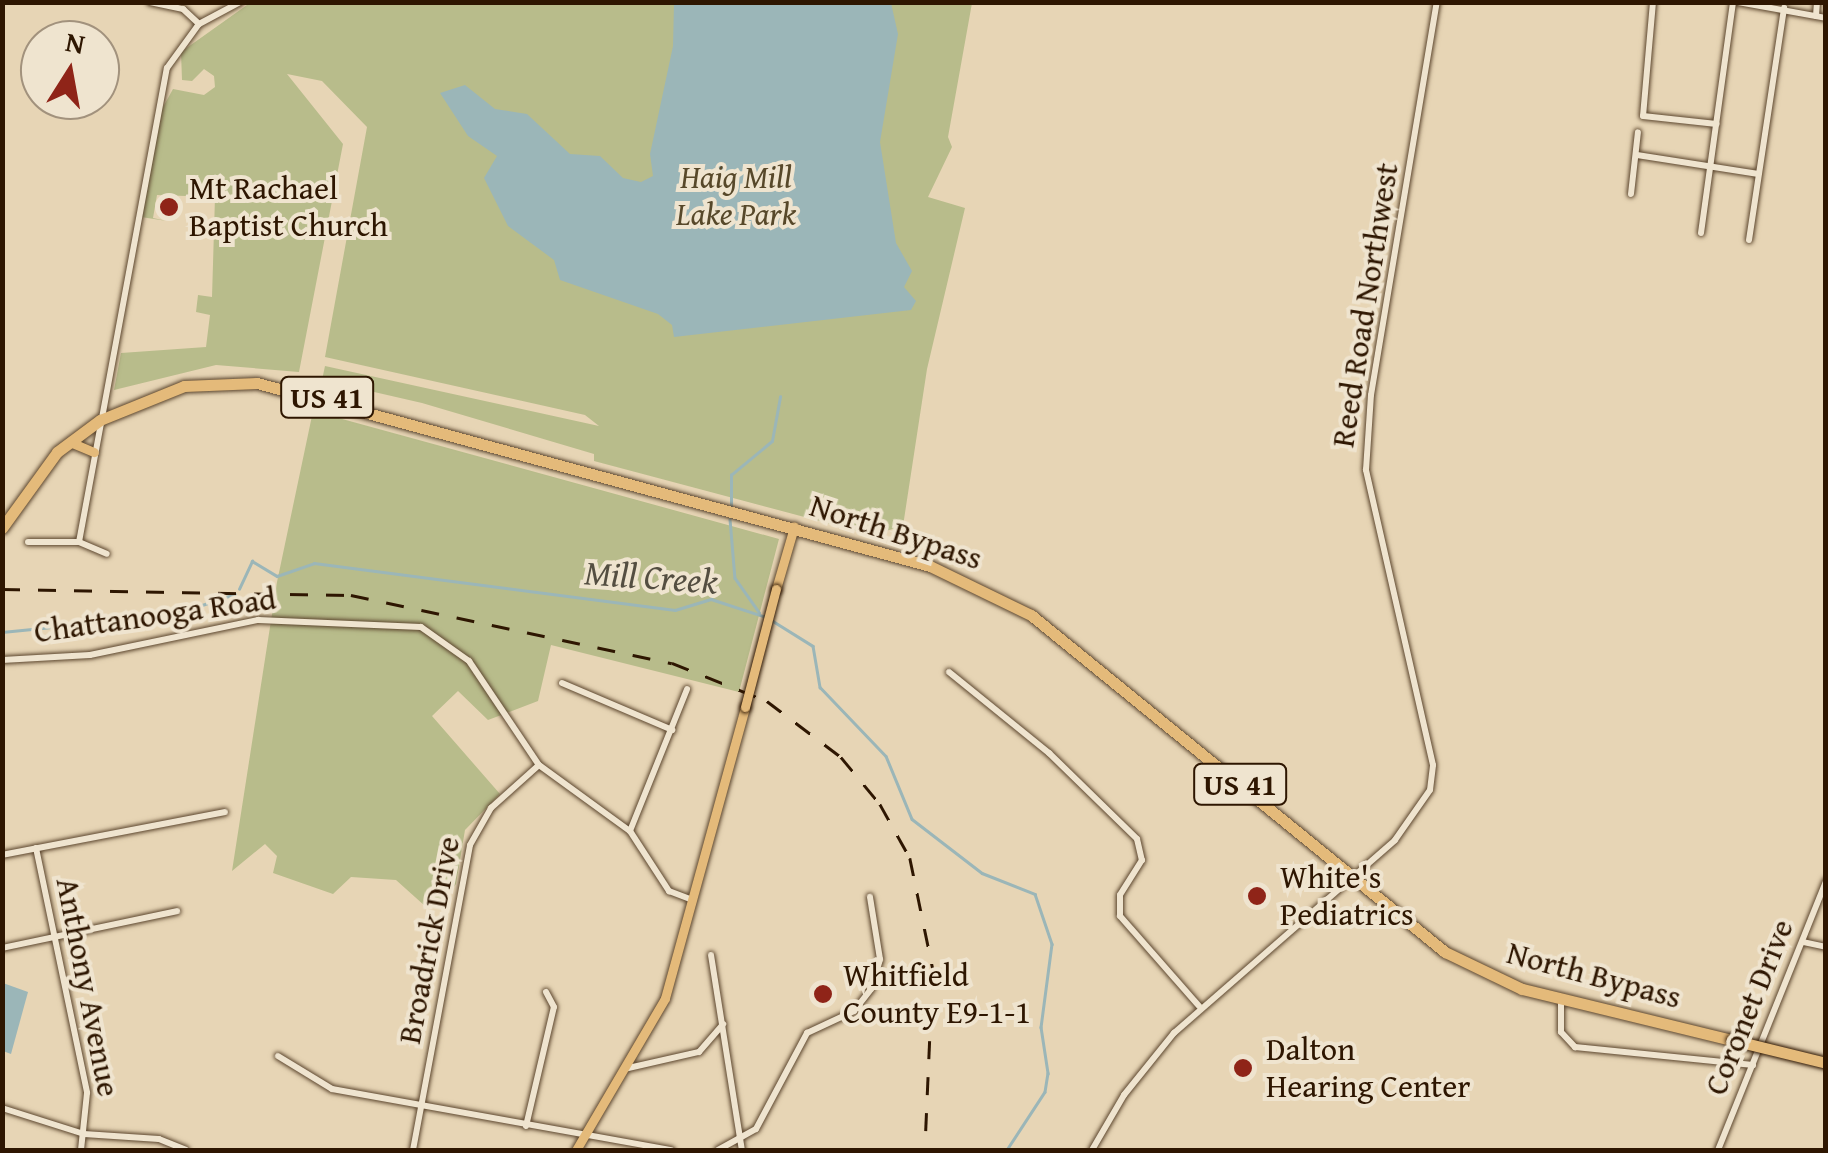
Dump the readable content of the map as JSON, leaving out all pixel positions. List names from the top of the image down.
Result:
{
  "streets": {
    "highway": ["US 41", "North Bypass"],
    "street": [
      "Reed Road Northwest",
      "Chattanooga Road",
      "Broadrick Drive",
      "Anthony Avenue",
      "Coronet Drive"
    ]
  },
  "crossings": [
    ["Reed Road Northwest", "North Bypass"],
    ["Chattanooga Road", "Broadrick Drive"]
  ],
  "water": ["Mill Creek"],
  "parks": ["Haig Mill Lake Park"],
  "places": [
    "Mt Rachael Baptist Church",
    "White's Pediatrics",
    "Whitfield County E9-1-1",
    "Dalton Hearing Center"
  ],
  "north": "top"
}
